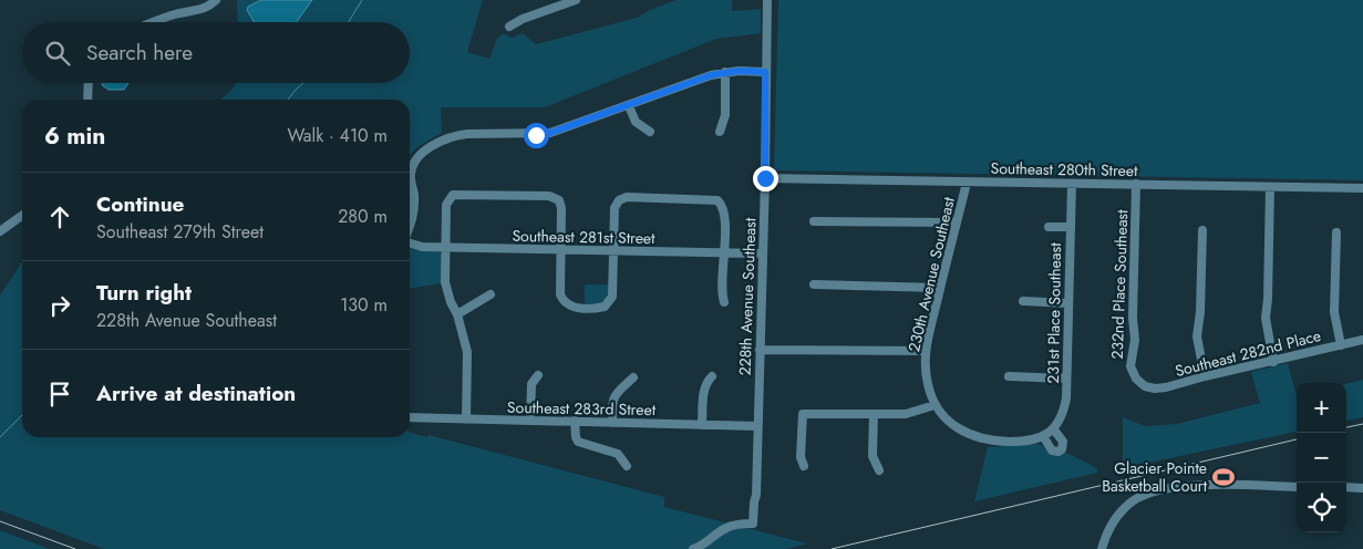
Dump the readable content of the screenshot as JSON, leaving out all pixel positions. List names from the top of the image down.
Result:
{
  "streets": {
    "street": [
      "Southeast 280th Street",
      "Southeast 281st Street",
      "230th Avenue Southeast",
      "232nd Place Southeast",
      "228th Avenue Southeast",
      "231st Place Southeast",
      "Southeast 282nd Place",
      "Southeast 283rd Street"
    ]
  },
  "crossings": [
    ["Southeast 280th Street", "230th Avenue Southeast"],
    ["Southeast 280th Street", "232nd Place Southeast"],
    ["Southeast 280th Street", "228th Avenue Southeast"],
    ["Southeast 280th Street", "231st Place Southeast"],
    ["Southeast 281st Street", "228th Avenue Southeast"],
    ["232nd Place Southeast", "Southeast 282nd Place"],
    ["228th Avenue Southeast", "Southeast 283rd Street"]
  ],
  "places": {
    "sports": ["Glacier Pointe Basketball Court"]
  },
  "page": {
    "search": "Search here",
    "heading": ["6 min", "Walk · 410 m"],
    "list": [
      ["Continue", "Southeast 279th Street", "280 m"],
      ["Turn right", "228th Avenue Southeast", "130 m"],
      "Arrive at destination"
    ],
    "map_buttons": ["+", "−"]
  }
}
